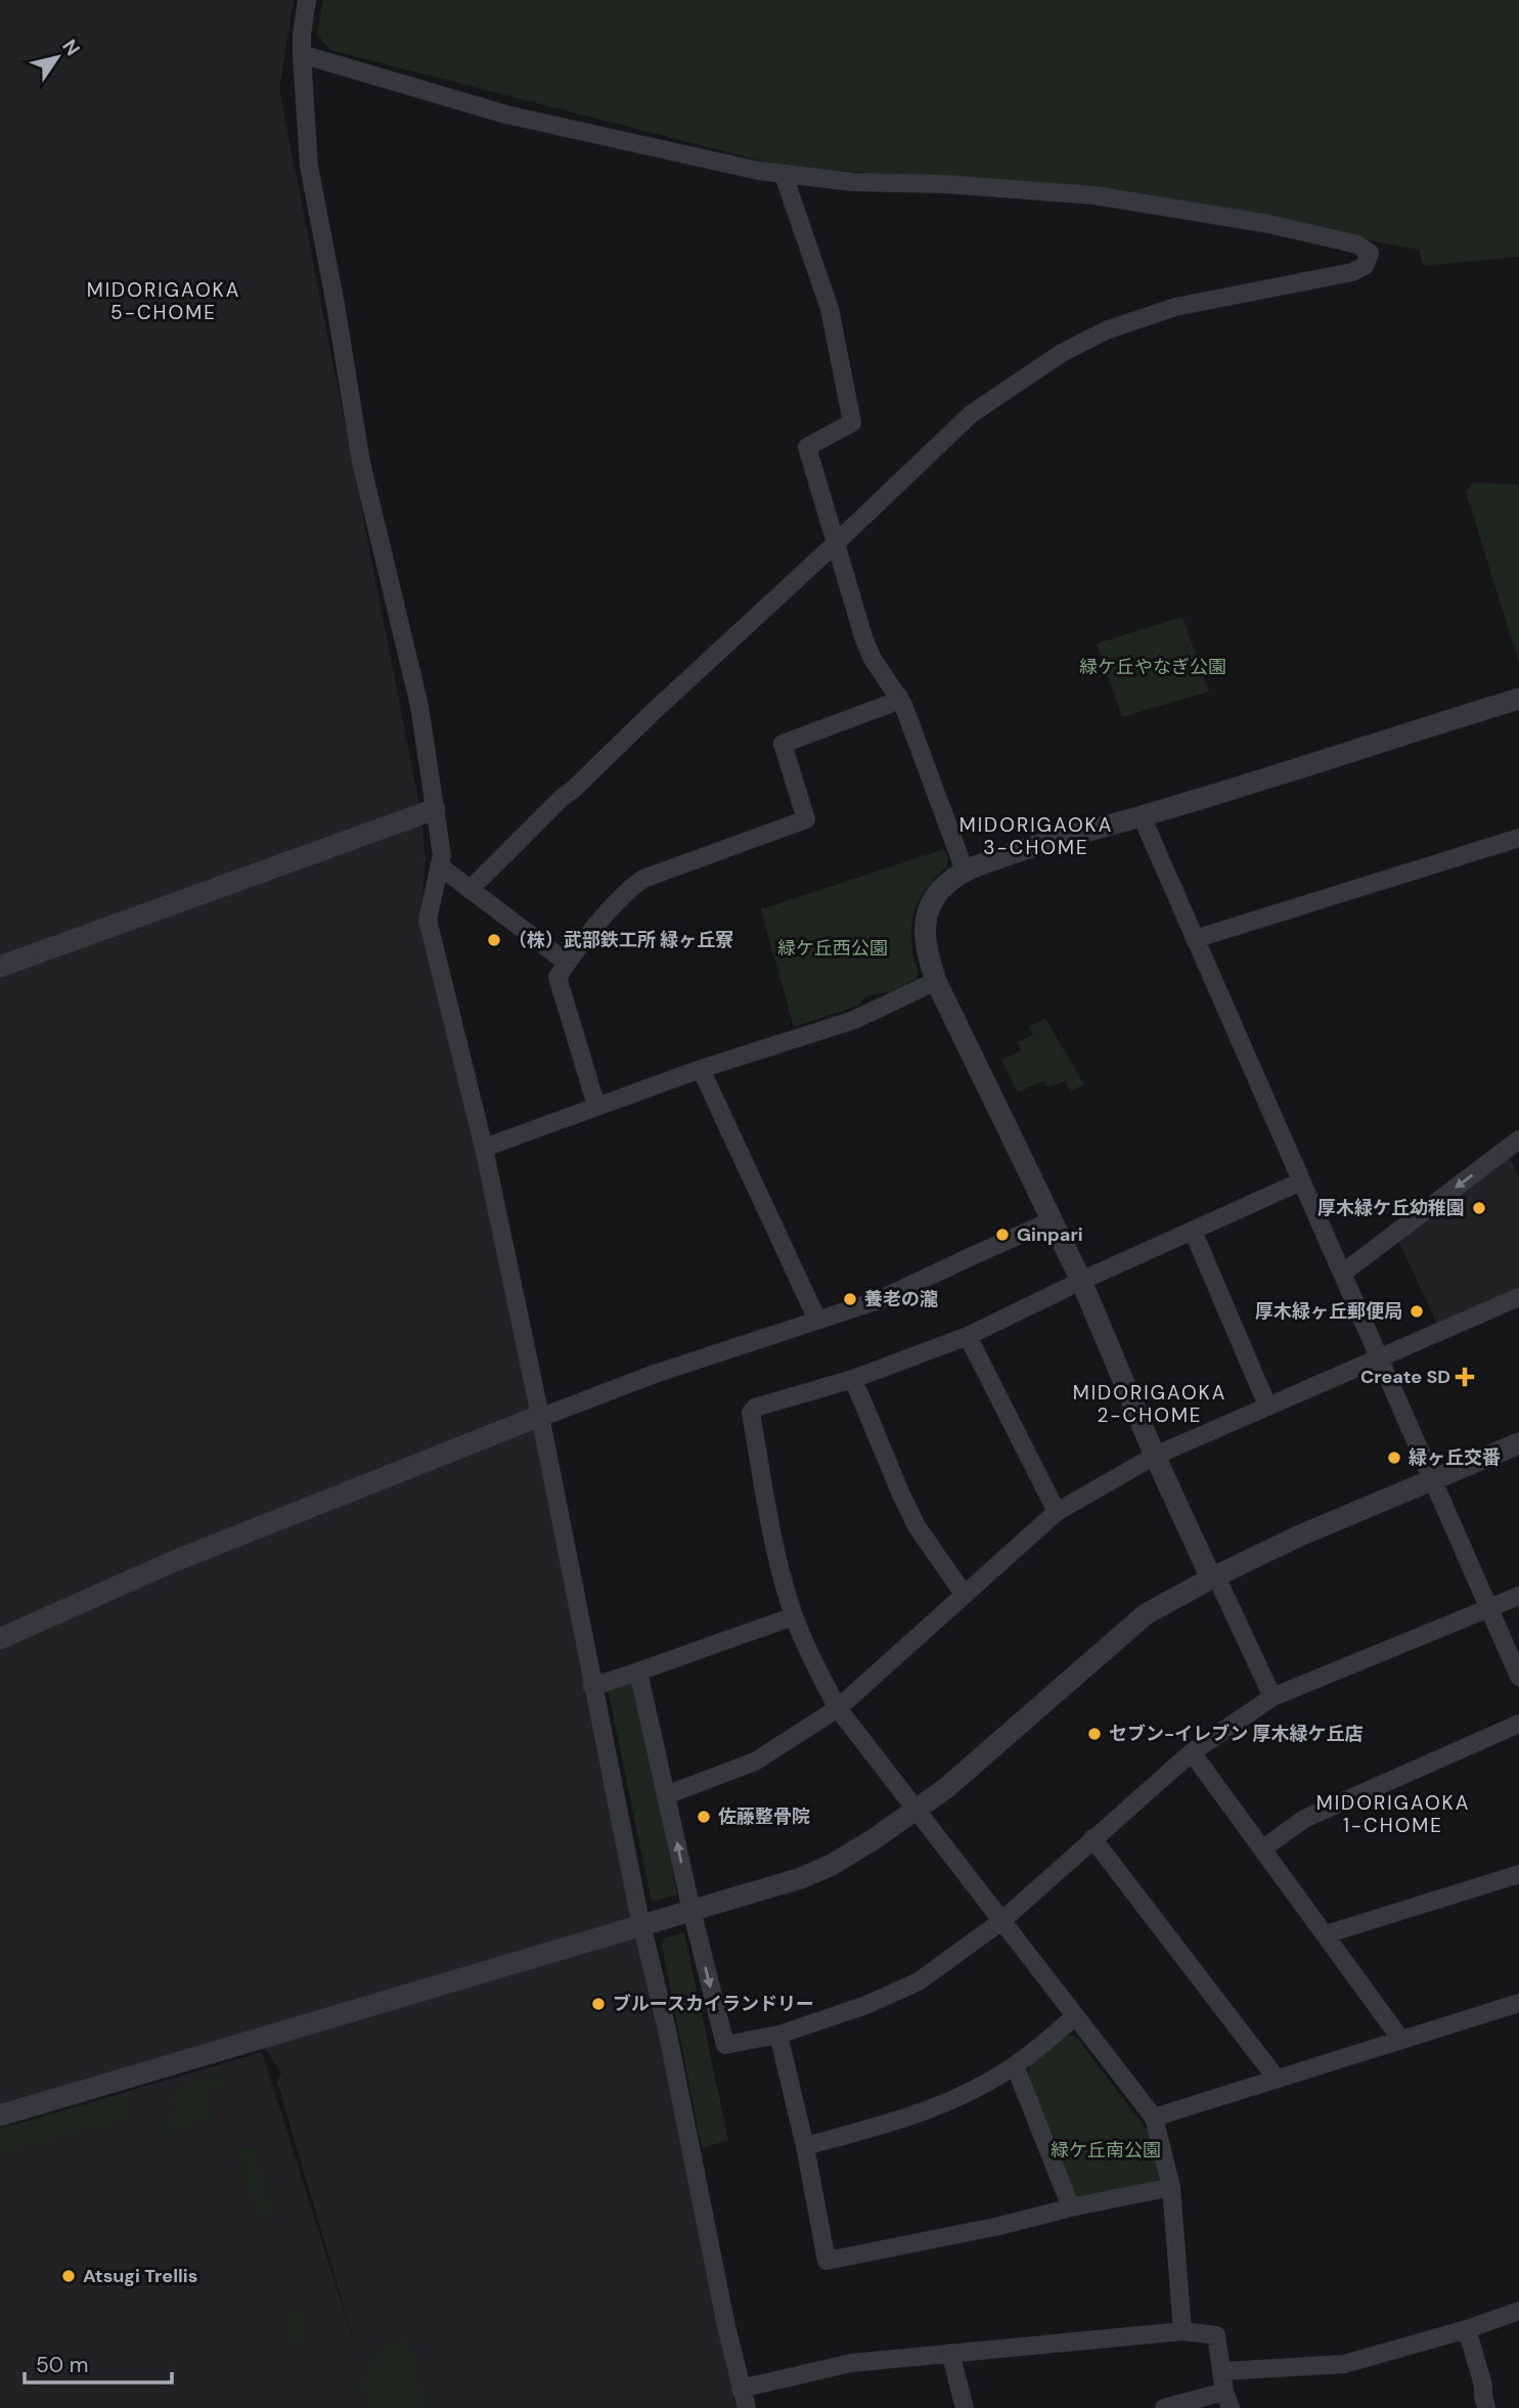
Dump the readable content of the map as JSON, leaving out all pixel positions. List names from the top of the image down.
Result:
{
  "districts": [
    "MIDORIGAOKA 5-CHOME",
    "MIDORIGAOKA 3-CHOME",
    "MIDORIGAOKA 2-CHOME",
    "MIDORIGAOKA 1-CHOME"
  ],
  "parks": ["緑ケ丘やなぎ公園", "緑ケ丘西公園", "緑ケ丘南公園"],
  "places": {
    "other": [
      "（株）武部鉄工所 緑ヶ丘寮",
      "厚木緑ケ丘幼稚園",
      "Ginpari",
      "養老の瀧",
      "厚木緑ヶ丘郵便局",
      "緑ヶ丘交番",
      "セブン-イレブン 厚木緑ケ丘店",
      "佐藤整骨院",
      "ブルースカイランドリー",
      "Atsugi Trellis"
    ],
    "health": ["Create SD"]
  },
  "scale_bar": "50 m",
  "north": "top right"
}
